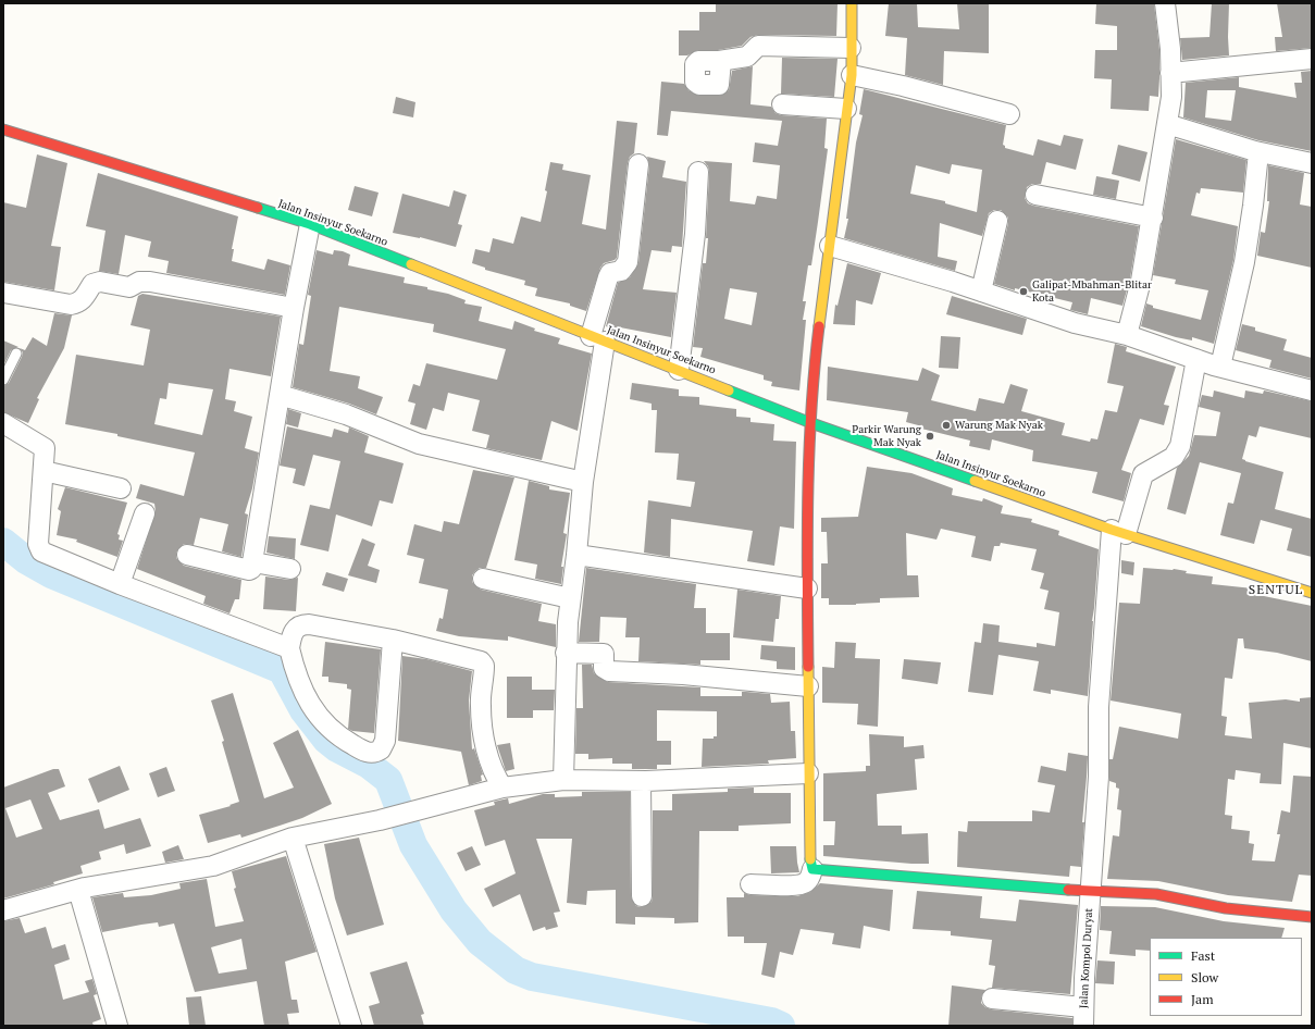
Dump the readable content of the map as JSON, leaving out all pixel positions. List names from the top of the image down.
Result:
{
  "streets": {
    "street": ["Jalan Insinyur Soekarno", "Jalan Kompol Duryat"]
  },
  "crossings": [
    ["Jalan Insinyur Soekarno", "Jalan Kompol Duryat"]
  ],
  "districts": ["SENTUL"],
  "places": ["Galipat-Mbahman-Blitar Kota", "Warung Mak Nyak", "Parkir Warung Mak Nyak"],
  "legend": ["Fast", "Slow", "Jam"]
}
